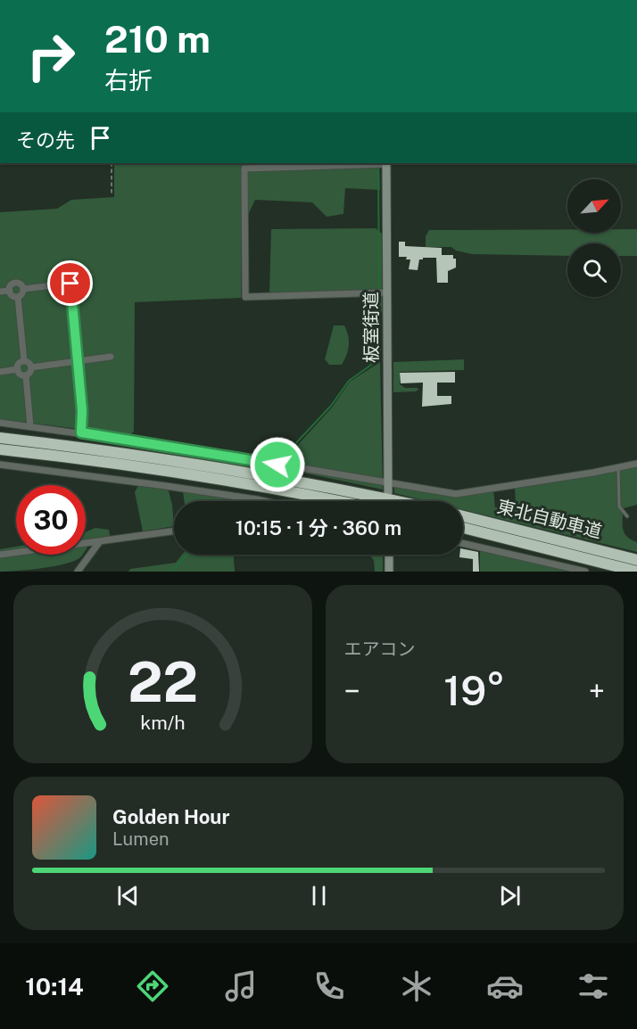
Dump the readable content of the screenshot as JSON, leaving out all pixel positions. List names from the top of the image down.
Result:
{
  "streets": {
    "highway": ["東北自動車道"],
    "main road": ["板室街道"]
  },
  "north": "top right",
  "page": {
    "turn": ["210 m", "右折"],
    "then": "その先",
    "limit": "30",
    "trip": "10:15 · 1 分 · 360 m",
    "tile": "エアコン",
    "heat": ["−", "19°", "+"],
    "song": ["Golden Hour", "Lumen"],
    "tabs": "10:14",
    "gauge": ["22", "km/h"]
  }
}
